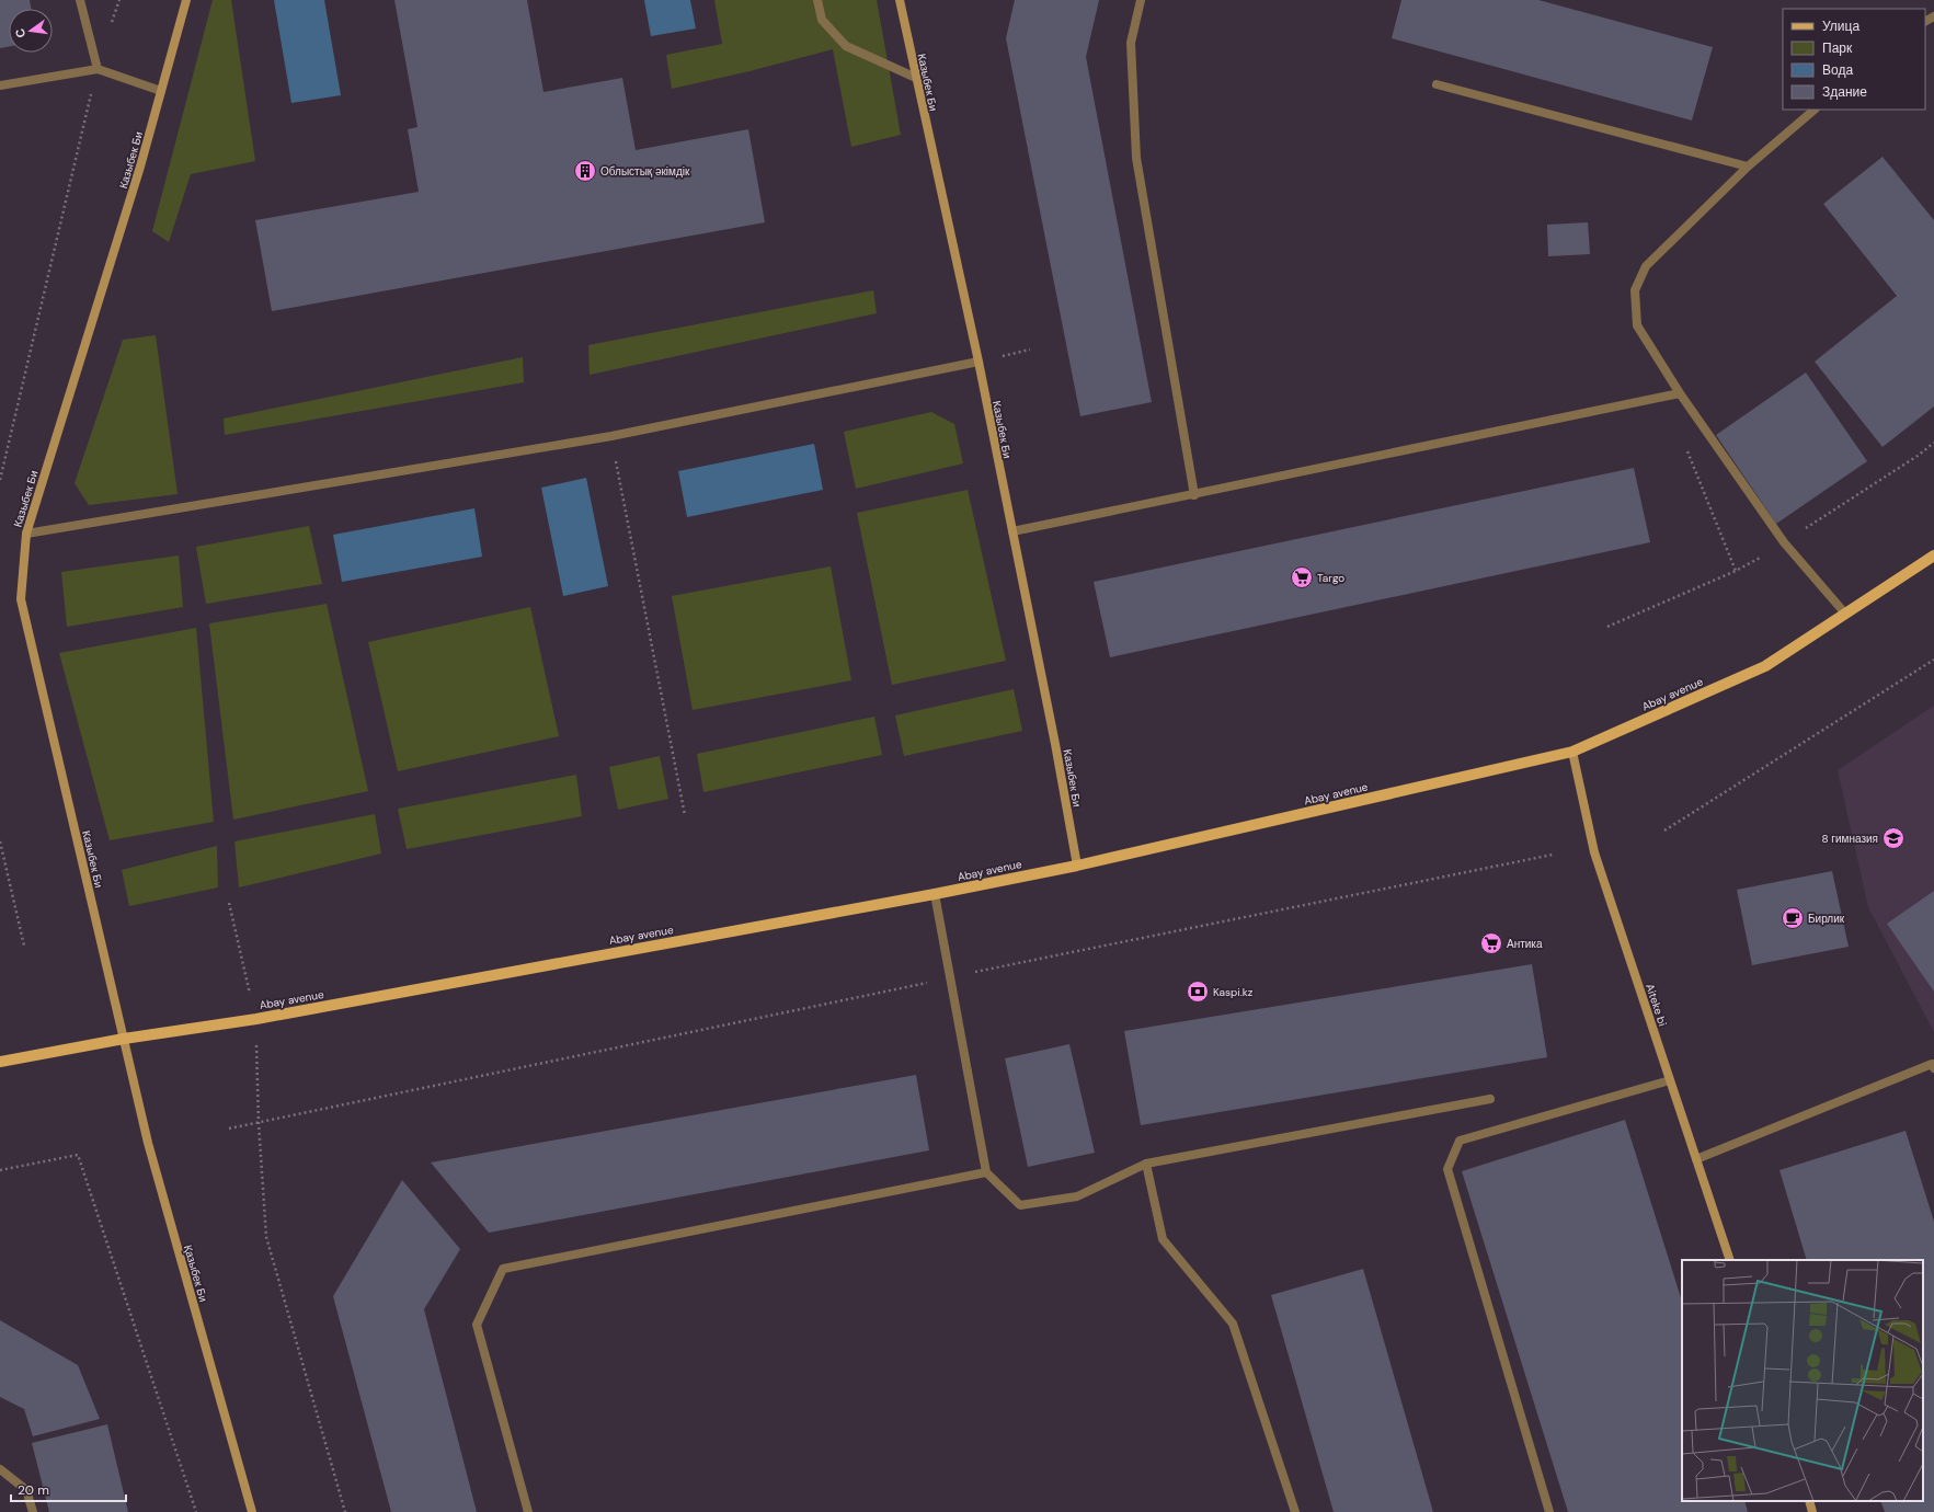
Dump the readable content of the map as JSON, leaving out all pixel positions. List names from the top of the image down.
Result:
{
  "streets": {
    "main road": ["Abay avenue"],
    "street": ["Казыбек Би", "Aiteke bi", "Қазыбек Би"]
  },
  "crossings": [
    ["Казыбек Би", "Abay avenue"],
    ["Казыбек Би", "Қазыбек Би"],
    ["Abay avenue", "Aiteke bi"],
    ["Abay avenue", "Қазыбек Би"]
  ],
  "places": {
    "building": ["Облыстық әкімдік"],
    "supermarket": ["Targo", "Антика"],
    "school or university": ["8 гимназия"],
    "cafe": ["Бирлик"],
    "bank": ["Kaspi.kz"]
  },
  "legend": [
    "Улица",
    "Парк",
    "Вода",
    "Здание"
  ],
  "scale_bar": "20 m",
  "north": "left"
}
